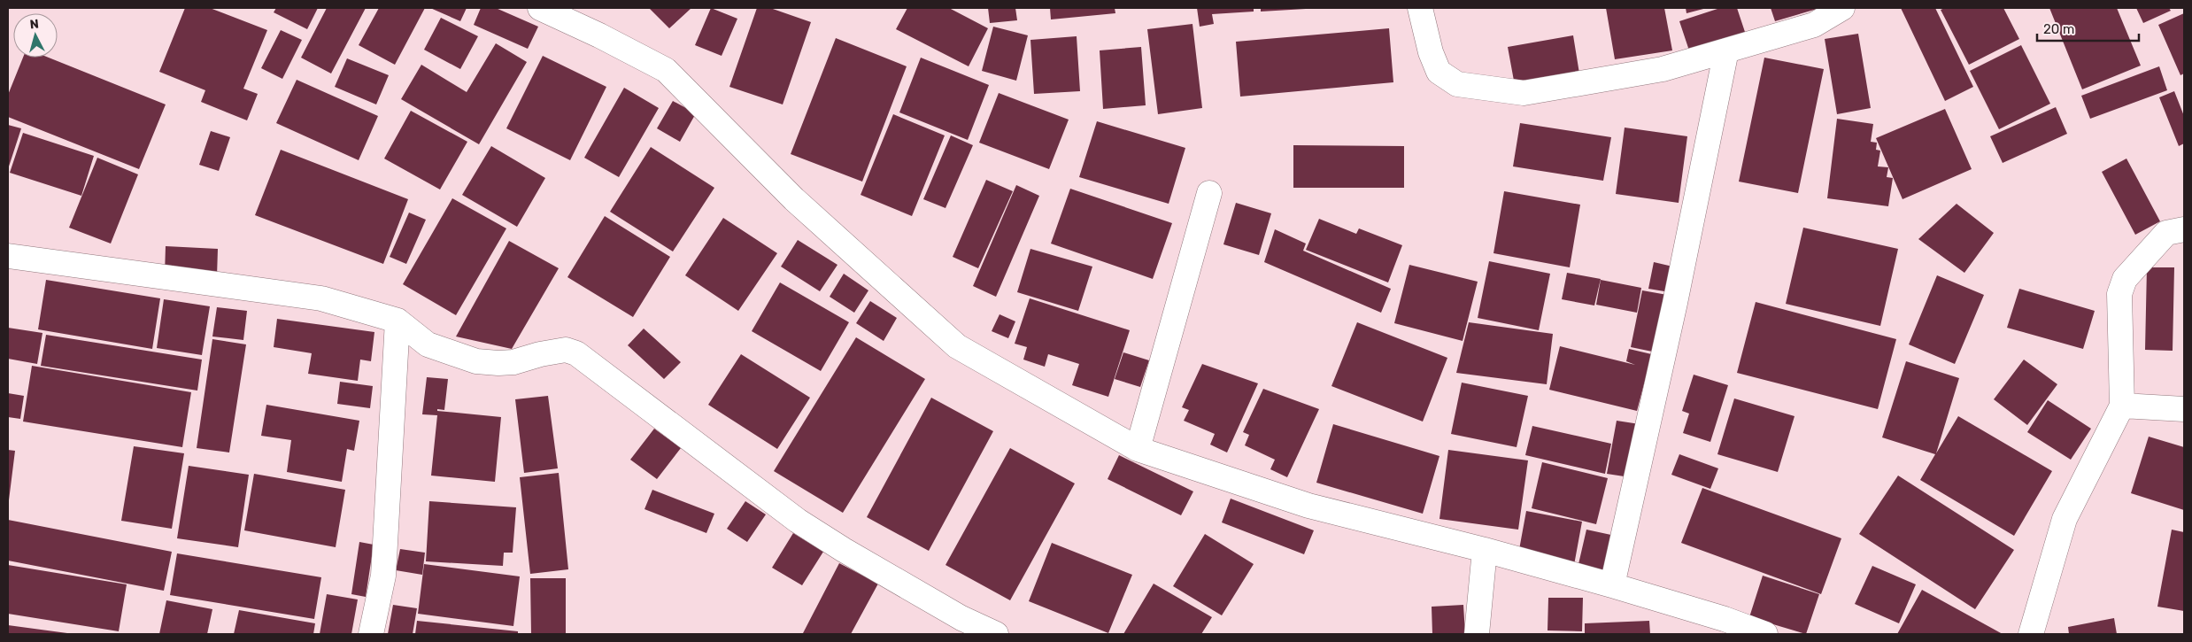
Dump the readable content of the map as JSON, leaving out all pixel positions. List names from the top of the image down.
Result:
{
  "scale_bar": "20 m",
  "north": "top"
}
